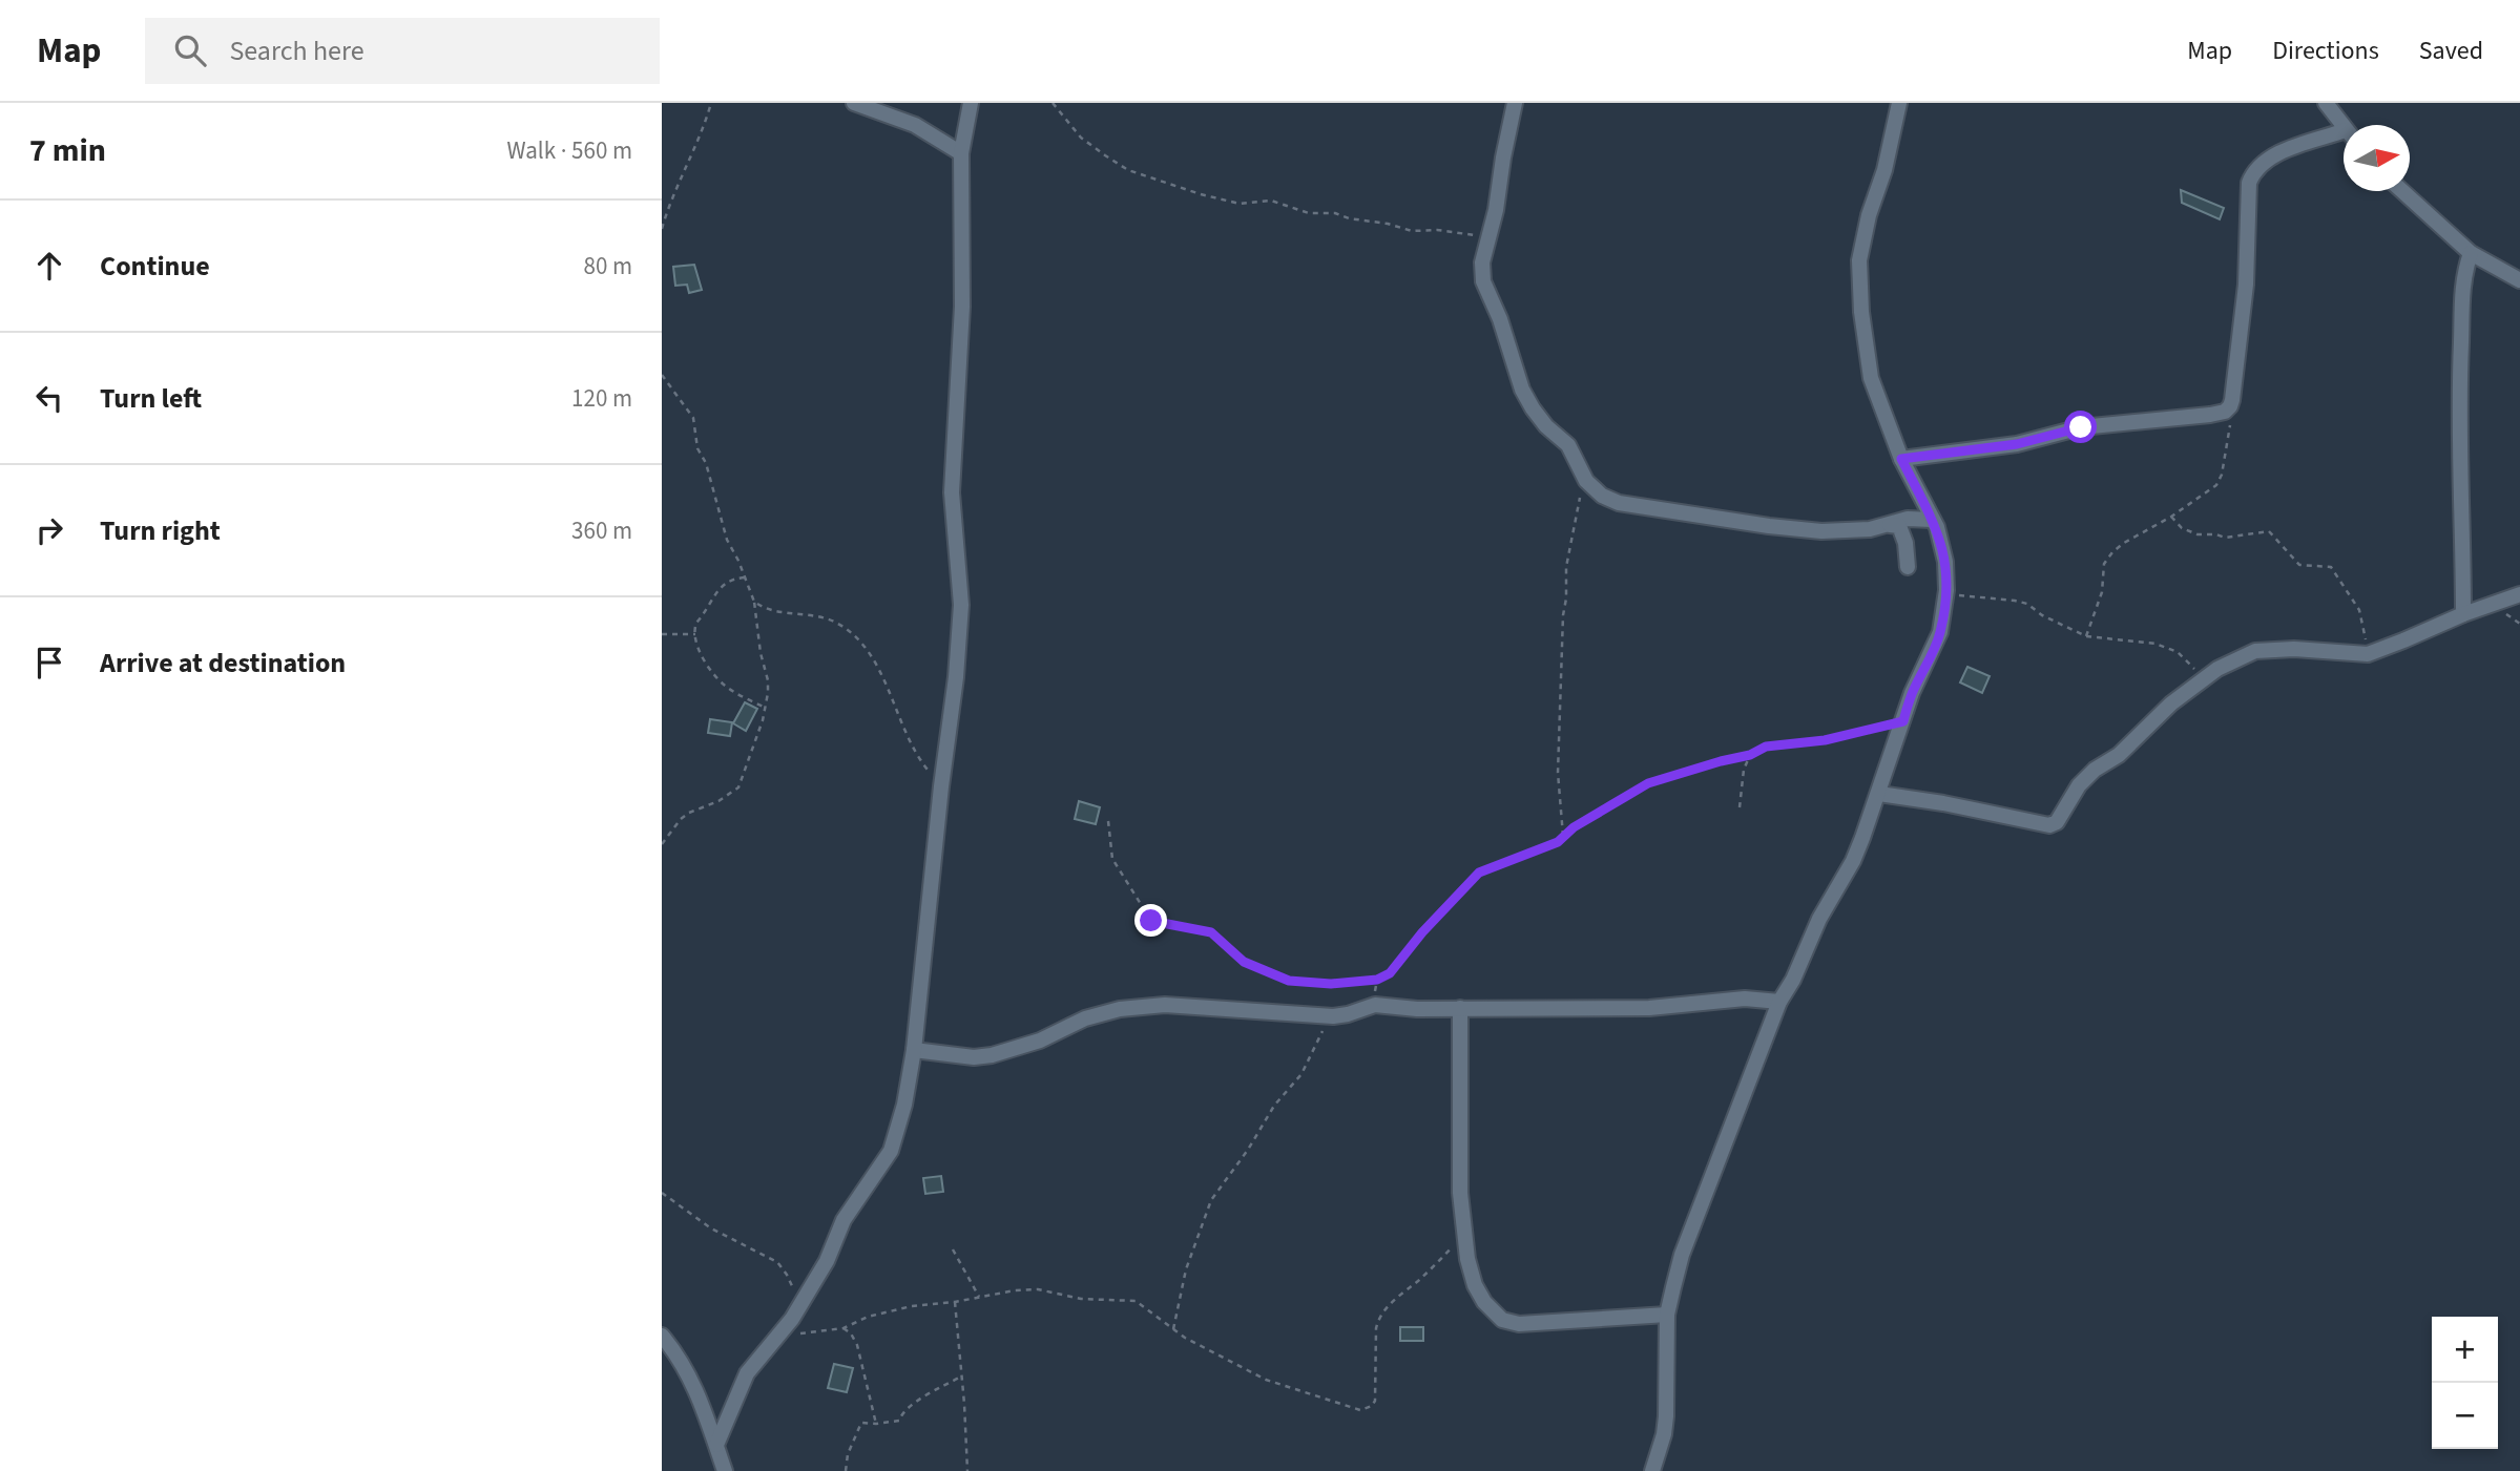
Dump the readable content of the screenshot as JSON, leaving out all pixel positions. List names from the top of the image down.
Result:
{
  "north": "right",
  "page": {
    "header": "Map",
    "search": "Search here",
    "nav": ["Map", "Directions", "Saved"],
    "heading": ["7 min", "Walk · 560 m"],
    "list": [
      ["Continue", "80 m"],
      ["Turn left", "120 m"],
      ["Turn right", "360 m"],
      "Arrive at destination"
    ],
    "map_buttons": ["+", "−"]
  }
}
